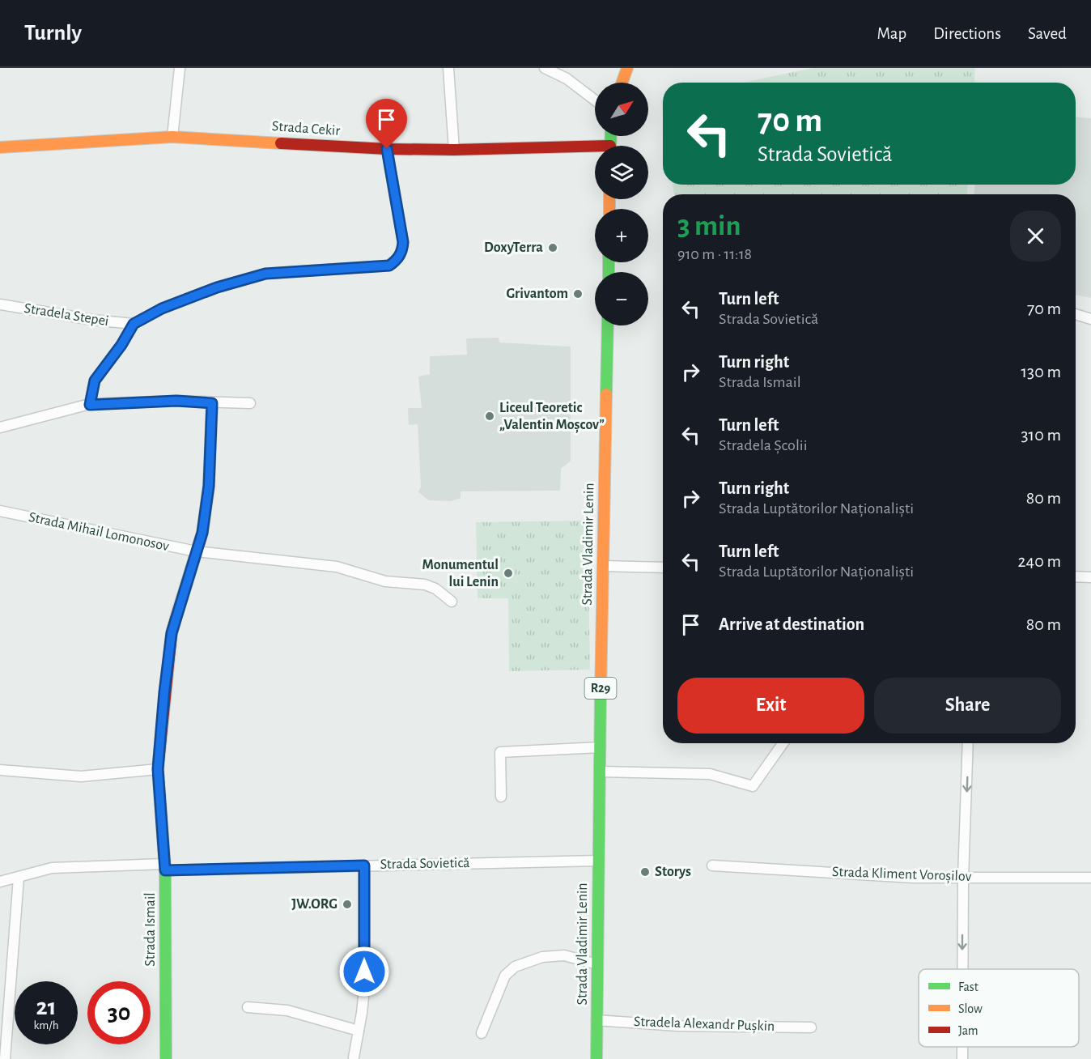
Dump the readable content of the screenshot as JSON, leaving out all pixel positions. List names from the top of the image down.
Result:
{
  "streets": {
    "street": [
      "Strada Cekir",
      "Stradela Stepei",
      "Strada Mihail Lomonosov",
      "Strada Vladimir Lenin",
      "R29",
      "Strada Sovietică",
      "Strada Kliment Voroșilov",
      "Strada Ismail",
      "Stradela Alexandr Pușkin"
    ]
  },
  "crossings": [
    ["Strada Mihail Lomonosov", "Strada Ismail"],
    ["Strada Vladimir Lenin", "Strada Sovietică"],
    ["Strada Vladimir Lenin", "Stradela Alexandr Pușkin"],
    ["Strada Sovietică", "Strada Ismail"]
  ],
  "places": [
    "DoxyTerra",
    "Grivantom",
    "Liceul Teoretic „Valentin Moșcov”",
    "Monumentul lui Lenin",
    "Storys",
    "JW.ORG"
  ],
  "legend": ["Fast", "Slow", "Jam"],
  "north": "top right",
  "page": {
    "header": "Turnly",
    "nav": ["Map", "Directions", "Saved"],
    "map_buttons": ["+", "−"],
    "turn": ["70 m", "Strada Sovietică"],
    "heading": ["3 min", "910 m · 11:18"],
    "list": [
      {
        "name": "Turn left",
        "note": "Strada Sovietică",
        "value": "70 m"
      },
      {
        "name": "Turn right",
        "note": "Strada Ismail",
        "value": "130 m"
      },
      {
        "name": "Turn left",
        "note": "Stradela Școlii",
        "value": "310 m"
      },
      {
        "name": "Turn right",
        "note": "Strada Luptătorilor Naționaliști",
        "value": "80 m"
      },
      {
        "name": "Turn left",
        "note": "Strada Luptătorilor Naționaliști",
        "value": "240 m"
      },
      {
        "name": "Arrive at destination",
        "value": "80 m"
      }
    ],
    "buttons": ["Exit", "Share"],
    "speed": "21 km/h",
    "limit": "30"
  }
}
